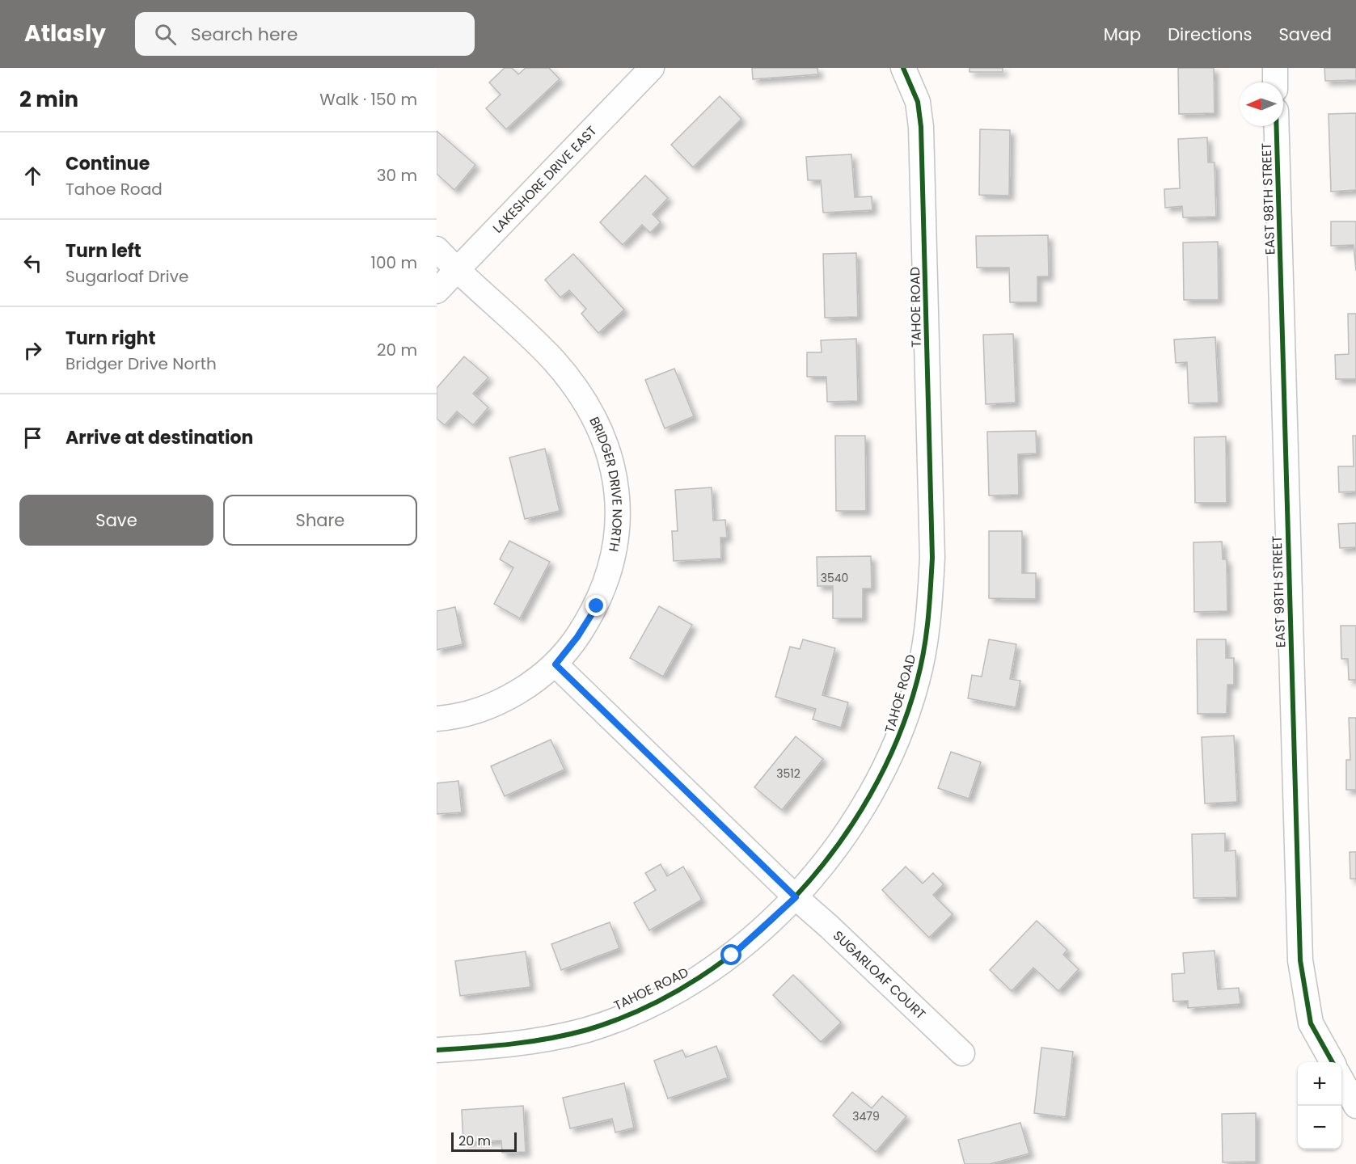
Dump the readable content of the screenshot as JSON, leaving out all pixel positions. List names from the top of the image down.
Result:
{
  "streets": {
    "street": [
      "LAKESHORE DRIVE EAST",
      "EAST 98TH STREET",
      "TAHOE ROAD",
      "BRIDGER DRIVE NORTH",
      "SUGARLOAF COURT"
    ]
  },
  "crossings": [
    ["LAKESHORE DRIVE EAST", "BRIDGER DRIVE NORTH"],
    ["TAHOE ROAD", "SUGARLOAF COURT"],
    ["BRIDGER DRIVE NORTH", "SUGARLOAF COURT"]
  ],
  "house_numbers": ["3540", "3512", "3479"],
  "scale_bar": "20 m",
  "north": "left",
  "page": {
    "header": "Atlasly",
    "search": "Search here",
    "nav": ["Map", "Directions", "Saved"],
    "heading": ["2 min", "Walk · 150 m"],
    "list": [
      ["Continue", "Tahoe Road", "30 m"],
      ["Turn left", "Sugarloaf Drive", "100 m"],
      ["Turn right", "Bridger Drive North", "20 m"],
      "Arrive at destination"
    ],
    "buttons": ["Save", "Share"],
    "map_buttons": ["+", "−"],
    "scale": "20 m"
  }
}
